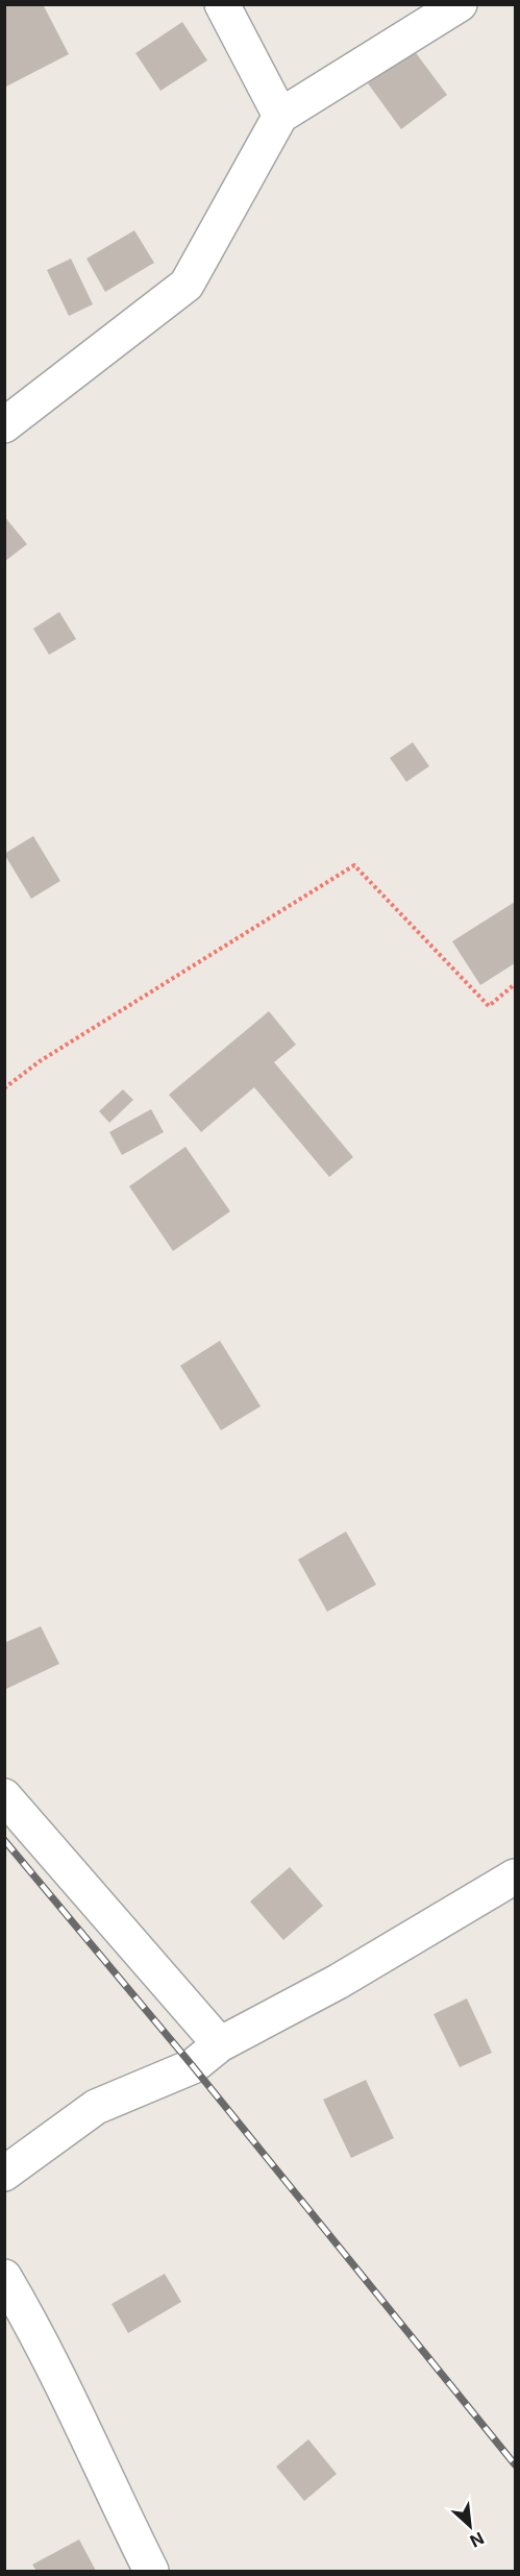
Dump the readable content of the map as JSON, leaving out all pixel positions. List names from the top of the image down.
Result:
{
  "north": "bottom right"
}
